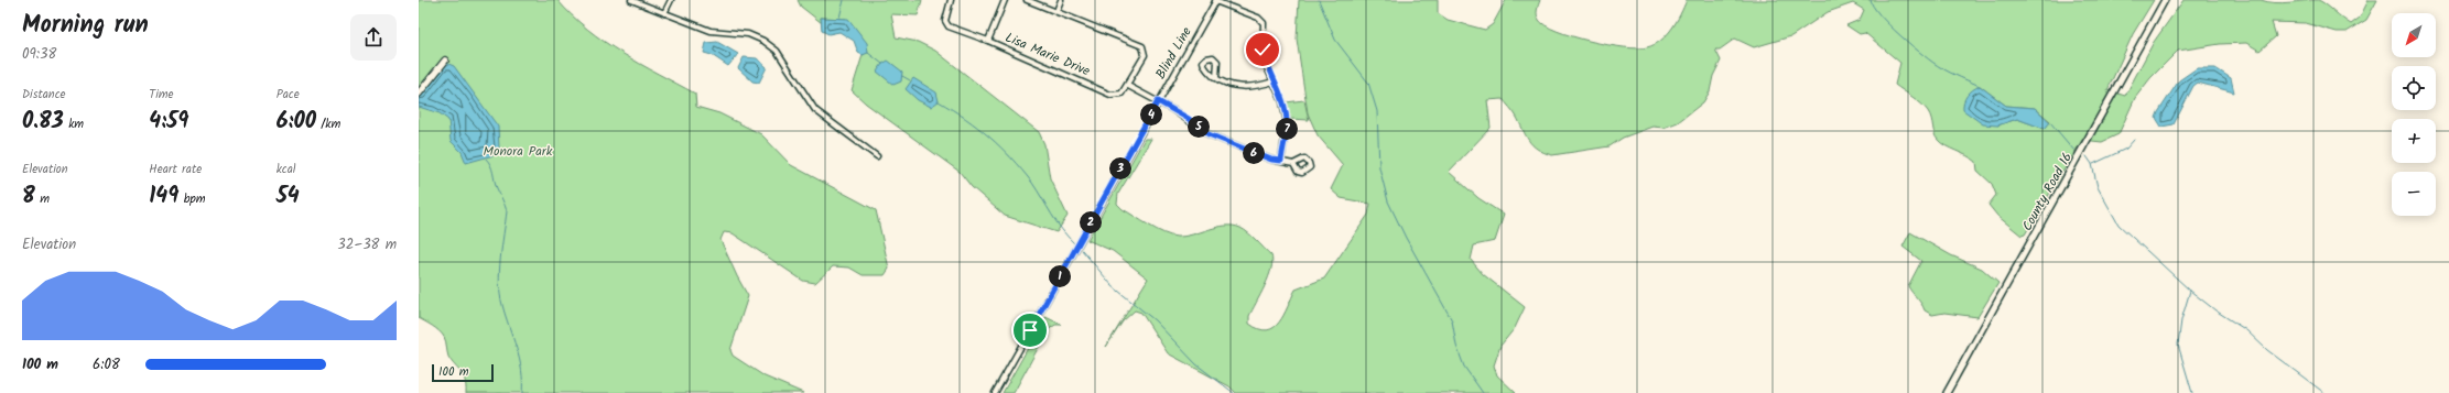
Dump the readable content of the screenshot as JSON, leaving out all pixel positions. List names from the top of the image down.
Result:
{
  "streets": {
    "main road": ["County Road 16"],
    "street": ["Blind Line", "Lisa Marie Drive"]
  },
  "parks": ["Monora Park"],
  "scale_bar": "100 m",
  "north": "bottom left",
  "page": {
    "heading": ["Morning run", "09:38"],
    "map_buttons": ["+", "−"],
    "stats": [
      ["Distance", "0.83 km"],
      ["Time", "4:59"],
      ["Pace", "6:00 /km"],
      ["Elevation", "8 m"],
      ["Heart rate", "149 bpm"],
      ["kcal", "54"]
    ],
    "pins": [
      "4",
      "5",
      "7",
      "6",
      "3",
      "2",
      "1"
    ],
    "chart": ["Elevation", "32–38 m"],
    "list": [
      {
        "name": "100 m",
        "note": "6:08"
      }
    ],
    "scale": "100 m"
  }
}
